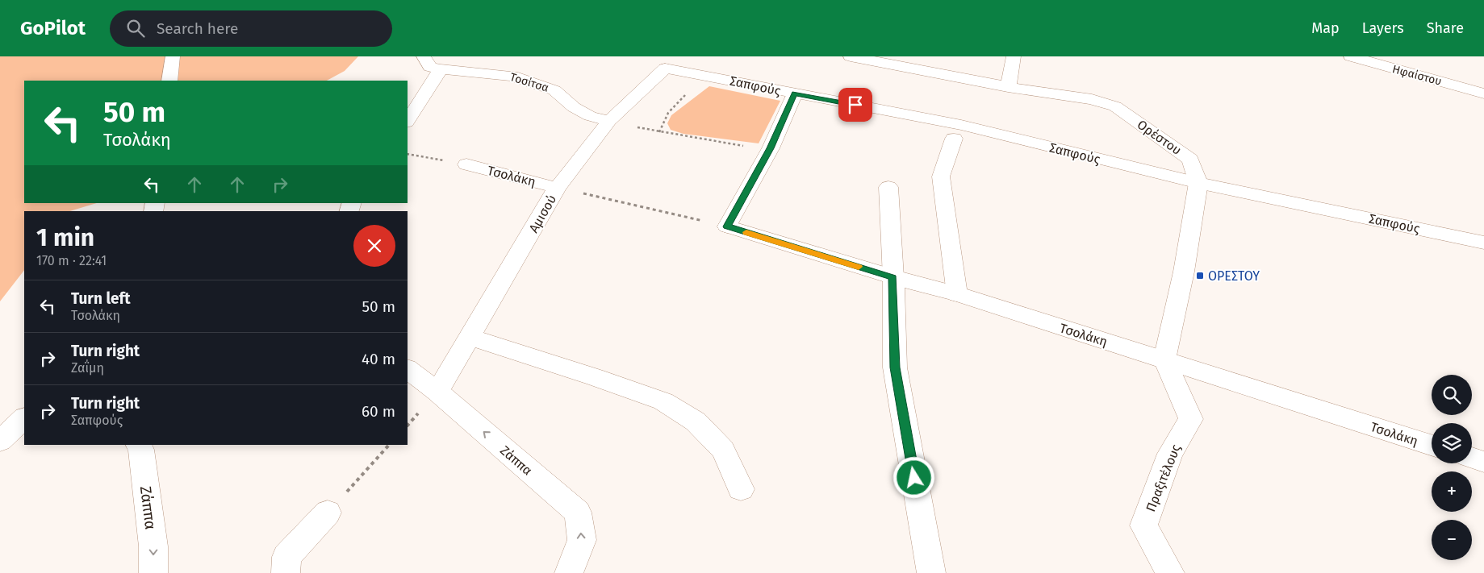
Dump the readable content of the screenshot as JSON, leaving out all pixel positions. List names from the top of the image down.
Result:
{
  "streets": {
    "street": [
      "Ηφαίστου",
      "Τοσίτσα",
      "Σαπφούς",
      "Ορέστου",
      "Τσολάκη",
      "Αμισού",
      "Ζάππα",
      "Πραξιτέλους"
    ]
  },
  "crossings": [
    ["Τοσίτσα", "Αμισού"],
    ["Σαπφούς", "Ορέστου"],
    ["Σαπφούς", "Αμισού"],
    ["Ορέστου", "Τσολάκη"],
    ["Ορέστου", "Πραξιτέλους"],
    ["Τσολάκη", "Αμισού"],
    ["Τσολάκη", "Πραξιτέλους"],
    ["Αμισού", "Ζάππα"]
  ],
  "places": {
    "transit": ["ΟΡΕΣΤΟΥ"]
  },
  "page": {
    "header": "GoPilot",
    "search": "Search here",
    "nav": ["Map", "Layers", "Share"],
    "turn": ["50 m", "Τσολάκη"],
    "heading": ["1 min", "170 m · 22:41"],
    "list": [
      {
        "name": "Turn left",
        "note": "Τσολάκη",
        "value": "50 m"
      },
      {
        "name": "Turn right",
        "note": "Ζαΐμη",
        "value": "40 m"
      },
      {
        "name": "Turn right",
        "note": "Σαπφούς",
        "value": "60 m"
      }
    ],
    "map_buttons": ["+", "−"]
  }
}
